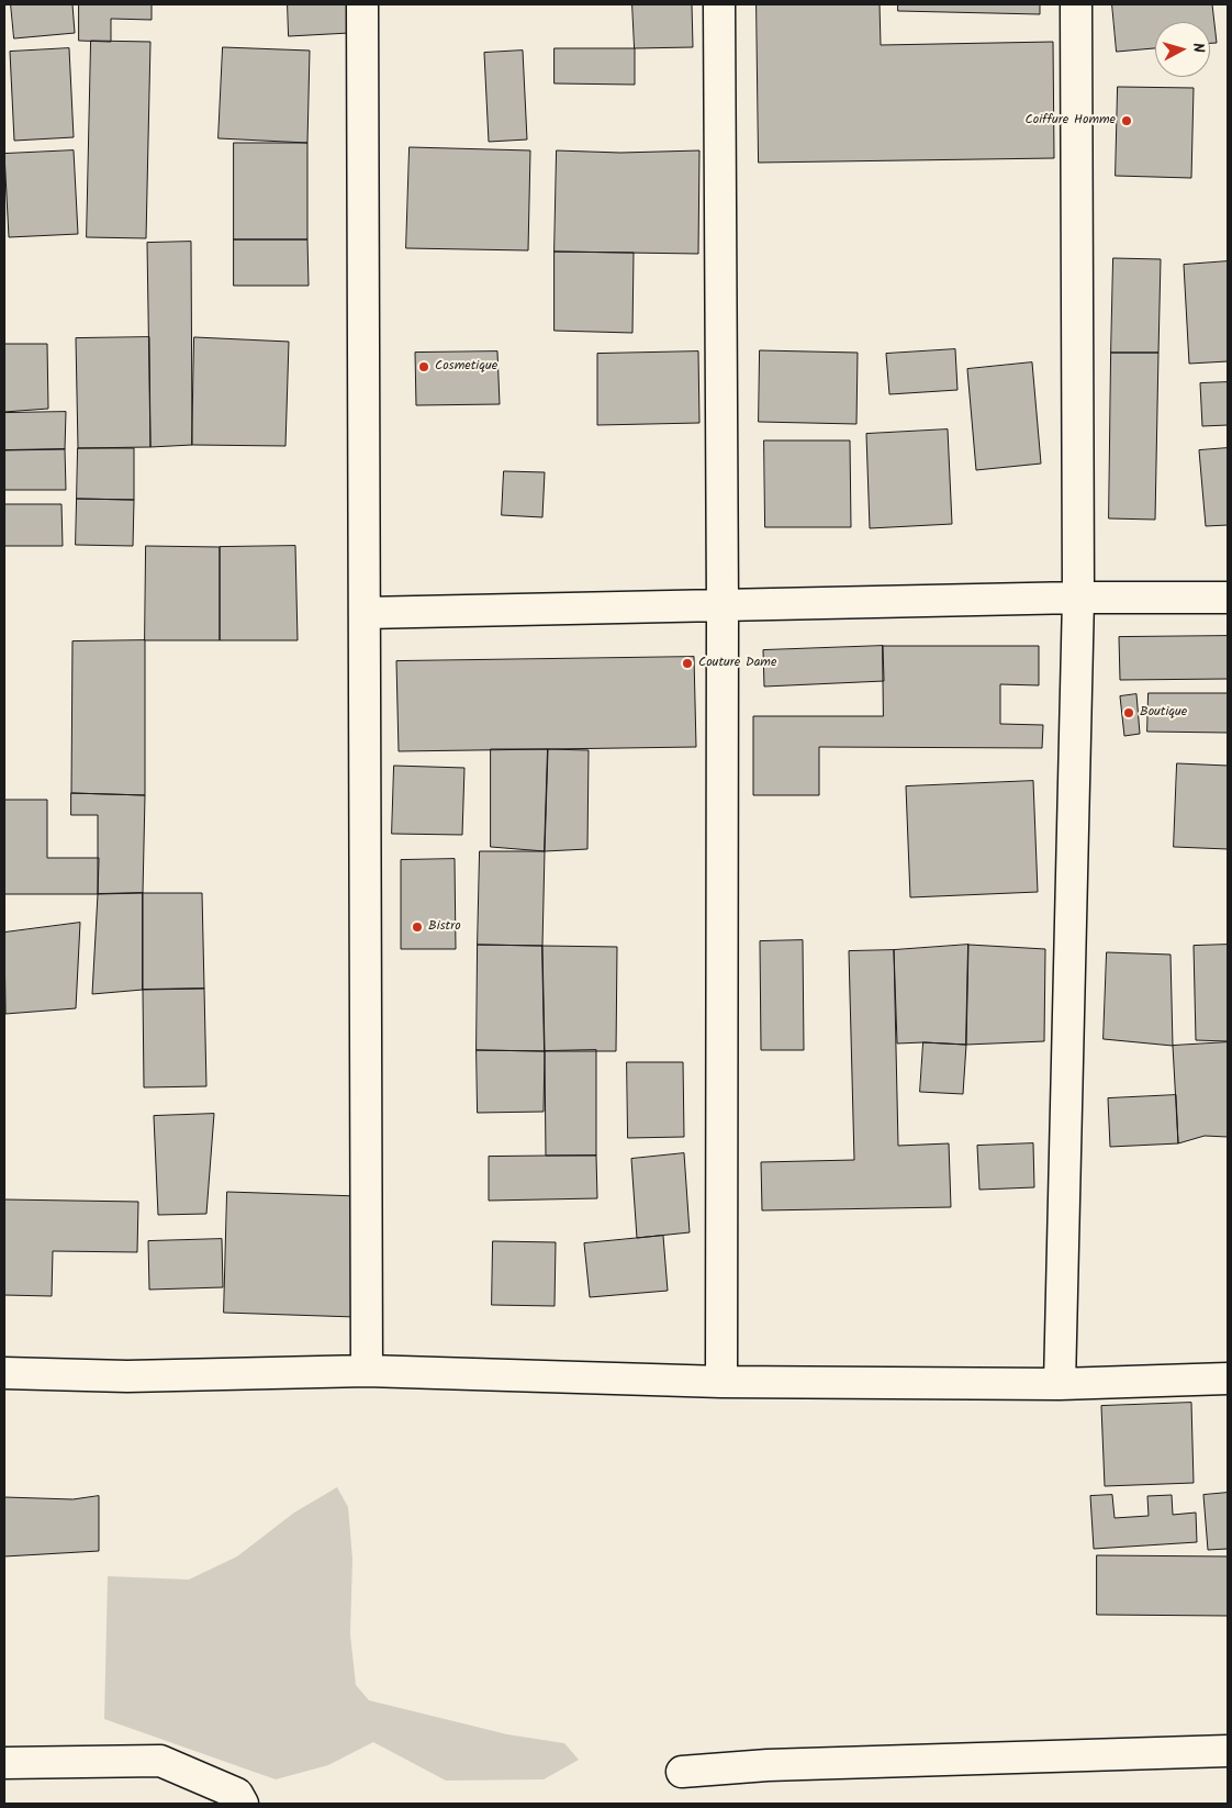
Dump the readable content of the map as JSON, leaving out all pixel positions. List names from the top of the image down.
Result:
{
  "places": [
    "Coiffure Homme",
    "Cosmetique",
    "Couture Dame",
    "Boutique",
    "Bistro"
  ],
  "north": "right"
}
